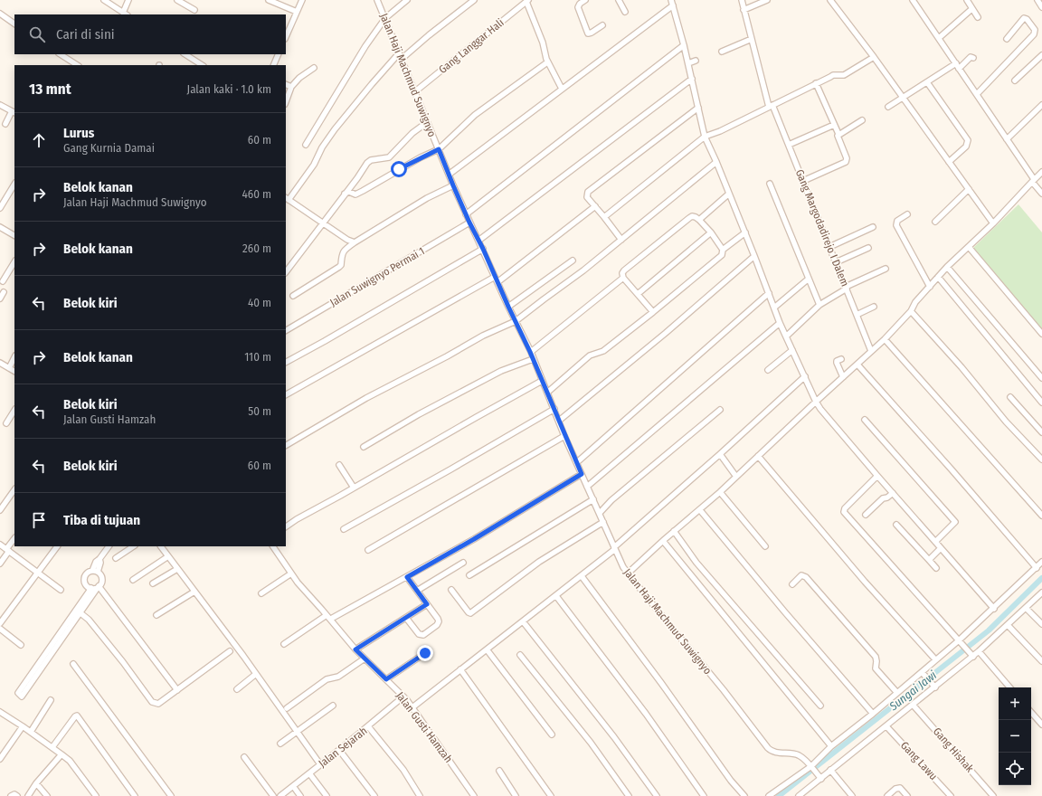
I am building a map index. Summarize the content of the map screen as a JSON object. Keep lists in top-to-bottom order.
{
  "streets": {
    "street": [
      "Gang Langgar Hali",
      "Jalan Haji Machmud Suwignyo",
      "Gang Margodadirejo I Dalem",
      "Jalan Suwignyo Permai 1",
      "Jalan Gusti Hamzah",
      "Jalan Sejarah",
      "Gang Hishak",
      "Gang Lawu"
    ]
  },
  "crossings": [
    ["Gang Langgar Hali", "Jalan Haji Machmud Suwignyo"],
    ["Jalan Haji Machmud Suwignyo", "Jalan Suwignyo Permai 1"],
    ["Jalan Gusti Hamzah", "Jalan Sejarah"]
  ],
  "water": ["Sungai Jawi"],
  "page": {
    "search": "Cari di sini",
    "heading": ["13 mnt", "Jalan kaki · 1.0 km"],
    "list": [
      ["Lurus", "Gang Kurnia Damai", "60 m"],
      ["Belok kanan", "Jalan Haji Machmud Suwignyo", "460 m"],
      ["Belok kanan", "260 m"],
      ["Belok kiri", "40 m"],
      ["Belok kanan", "110 m"],
      ["Belok kiri", "Jalan Gusti Hamzah", "50 m"],
      ["Belok kiri", "60 m"],
      "Tiba di tujuan"
    ],
    "map_buttons": ["+", "−"]
  }
}
